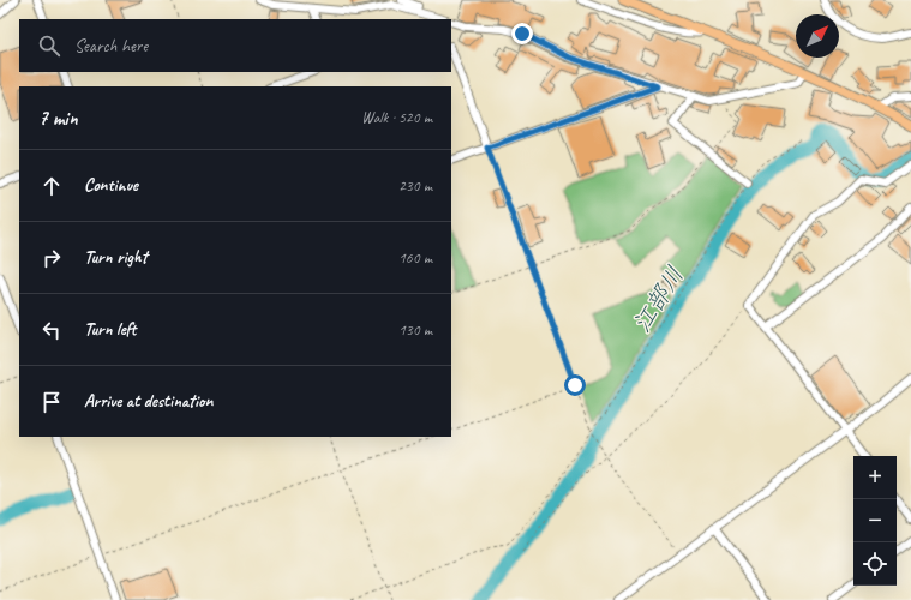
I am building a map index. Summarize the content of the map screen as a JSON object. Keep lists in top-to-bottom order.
{
  "water": ["江部川"],
  "north": "top right",
  "page": {
    "search": "Search here",
    "heading": ["7 min", "Walk · 520 m"],
    "list": [
      ["Continue", "230 m"],
      ["Turn right", "160 m"],
      ["Turn left", "130 m"],
      "Arrive at destination"
    ],
    "map_buttons": ["+", "−"]
  }
}
